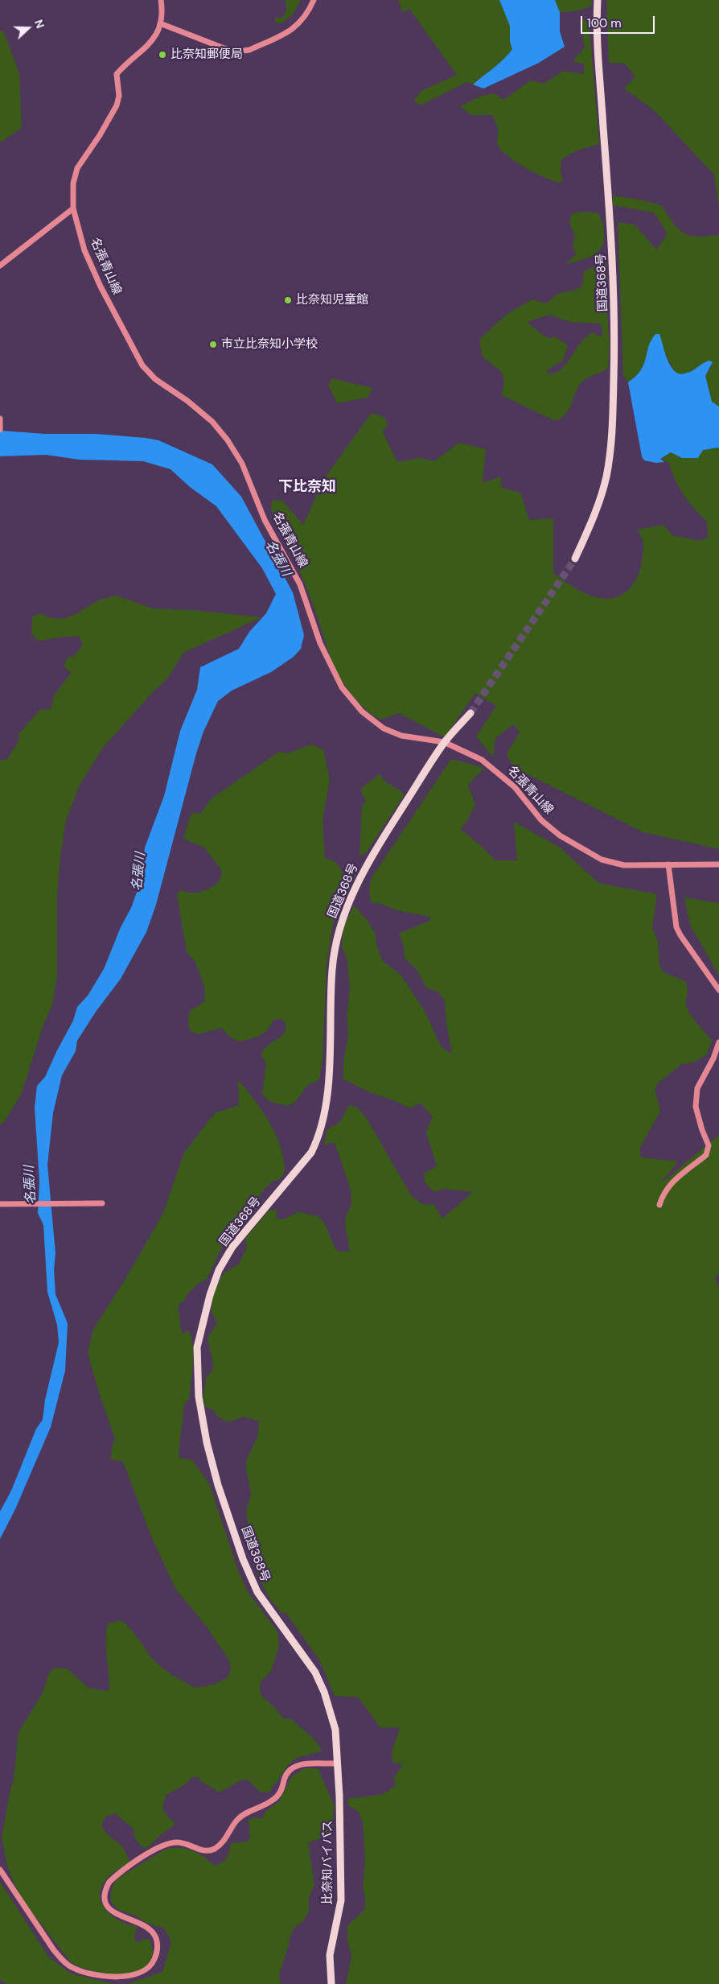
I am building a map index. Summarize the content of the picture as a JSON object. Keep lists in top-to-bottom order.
{
  "streets": {
    "highway": ["国道368号", "比奈知バイパス"],
    "main road": ["名張青山線"]
  },
  "crossings": [
    ["名張青山線", "国道368号"],
    ["国道368号", "比奈知バイパス"]
  ],
  "districts": ["下比奈知"],
  "water": ["名張川"],
  "places": ["比奈知郵便局", "比奈知児童館", "市立比奈知小学校"],
  "scale_bar": "100 m",
  "north": "right"
}
